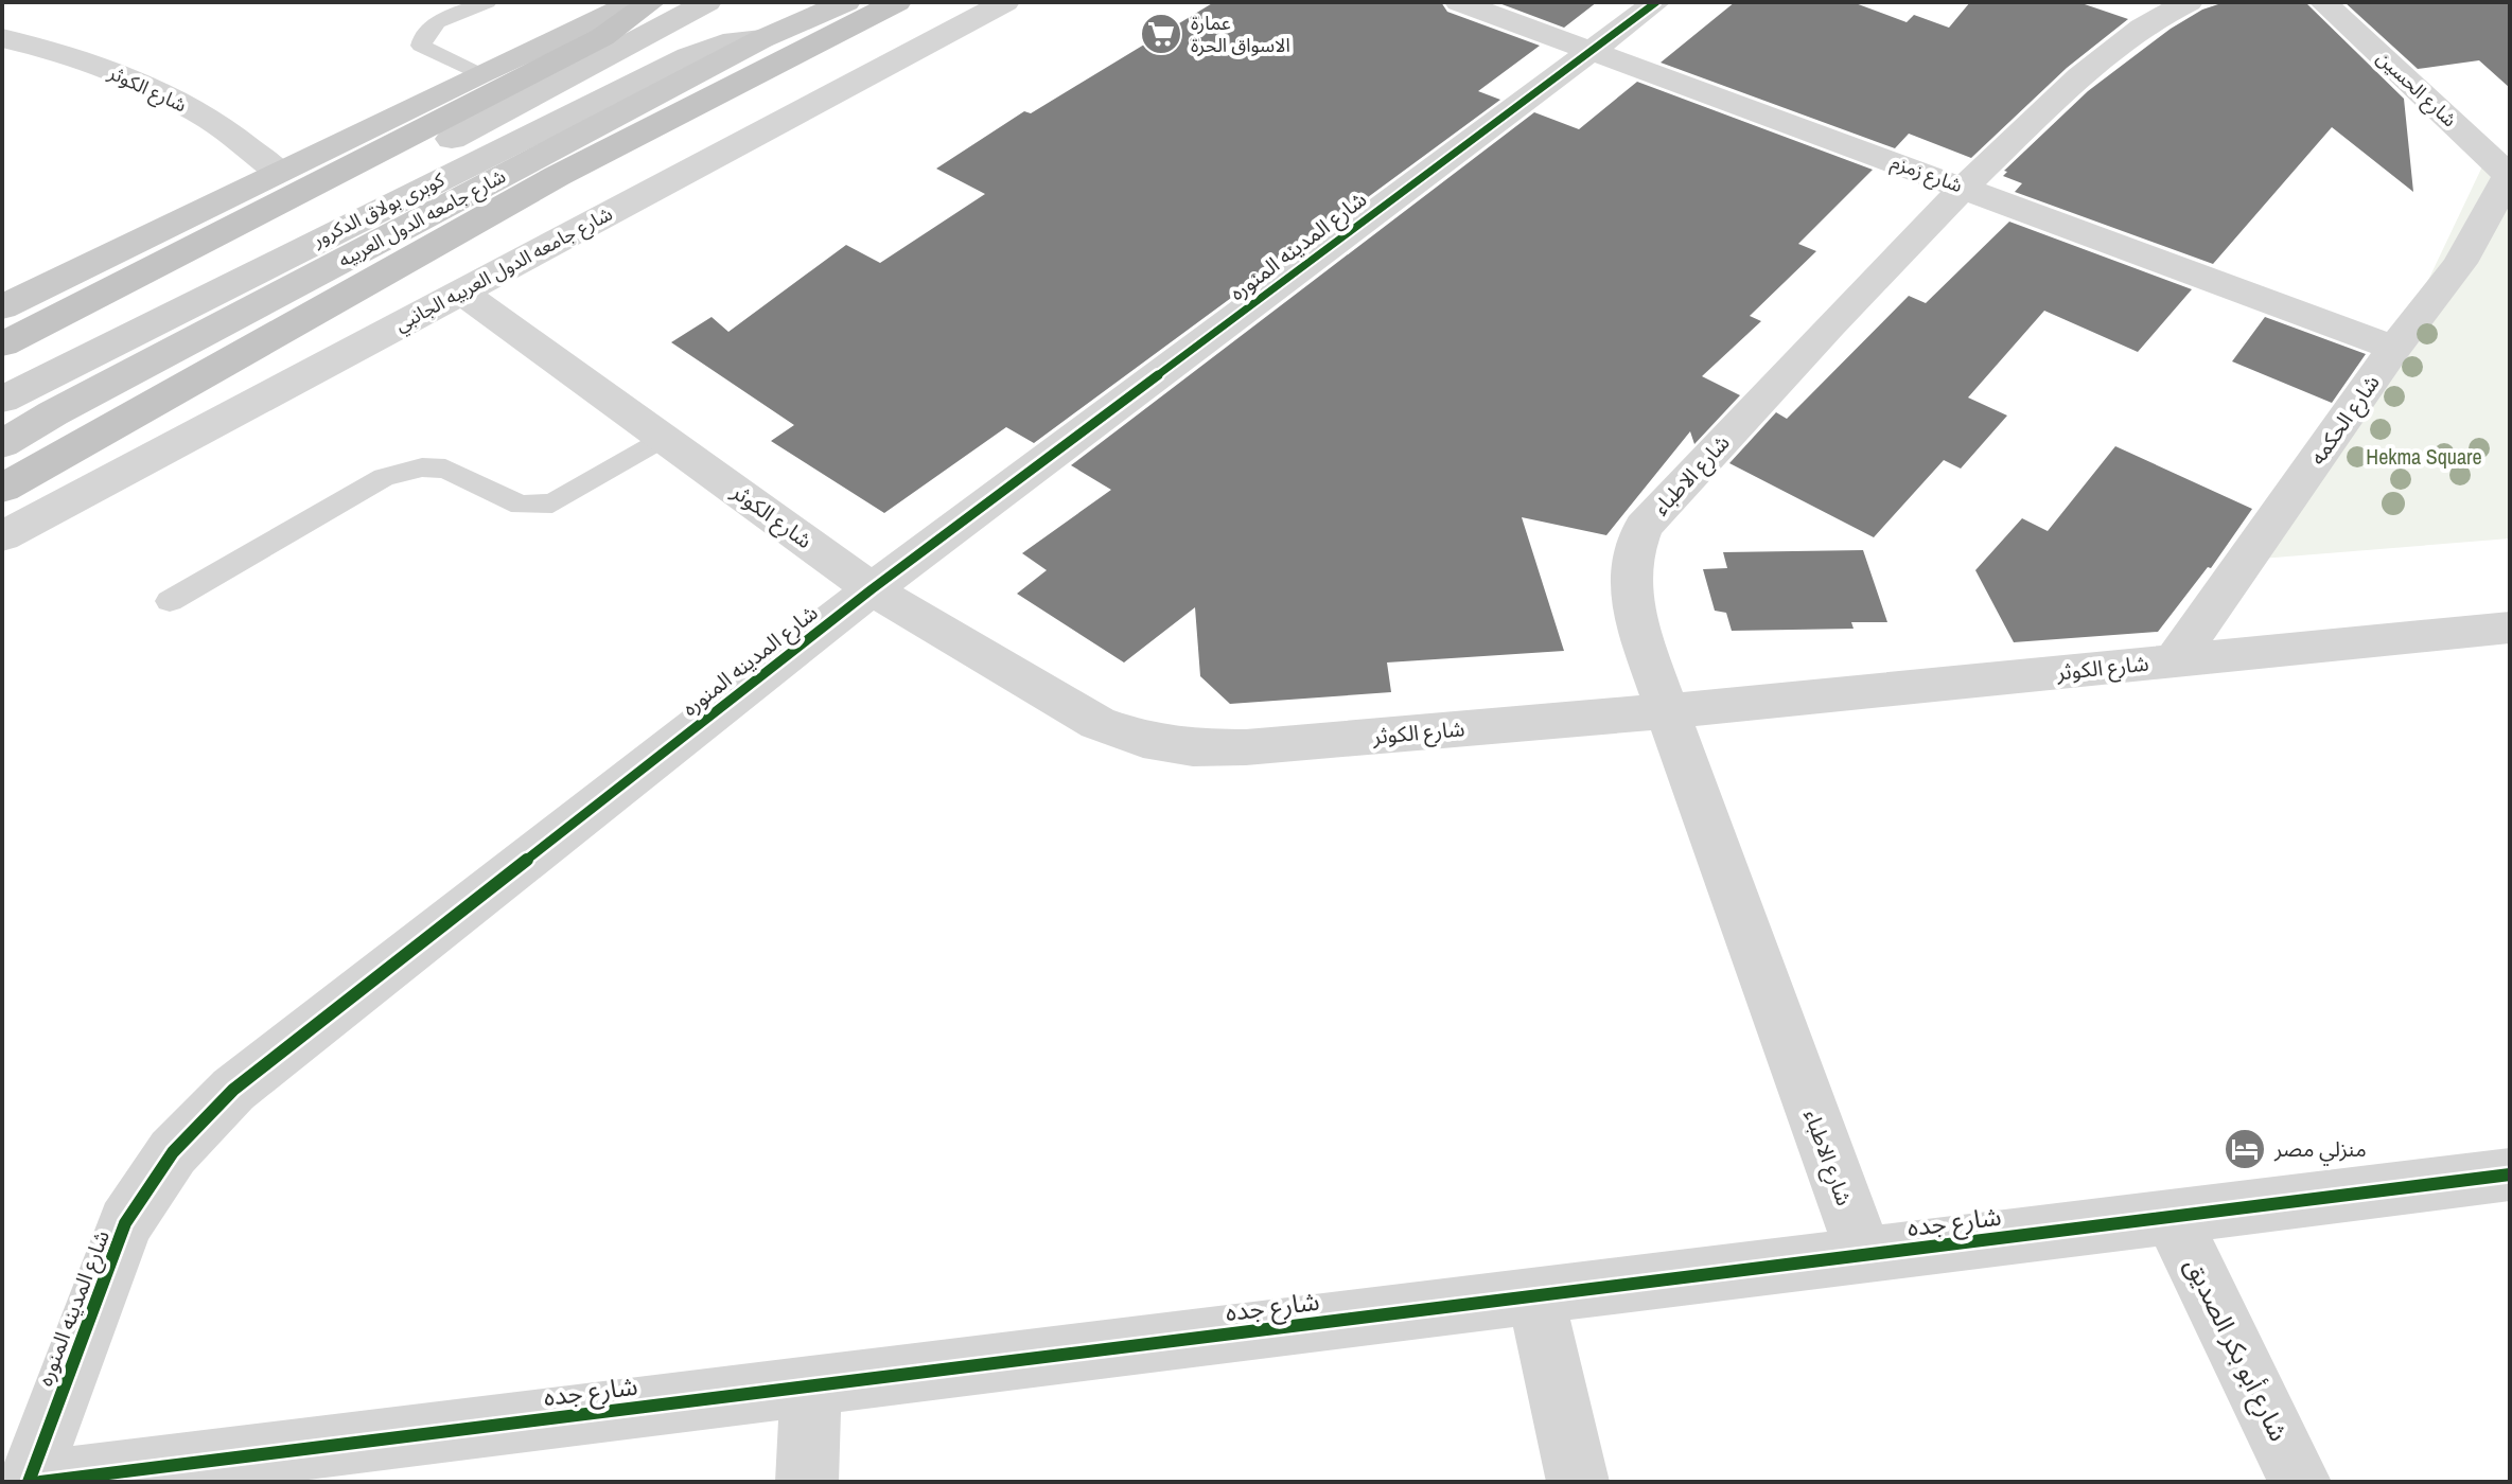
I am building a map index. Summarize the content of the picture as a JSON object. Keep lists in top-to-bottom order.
{
  "streets": {
    "main road": ["كوبرى بولاق الدكرور", "شارع جامعه الدول العربيه"],
    "street": [
      "شارع الكوثر",
      "شارع الحسين",
      "شارع زمزم",
      "شارع المدينه المنوره",
      "شارع جامعه الدول العربيه الجانبي",
      "شارع الحكمه",
      "شارع الاطباء",
      "شارع جده",
      "شارع أبو بكر الصديق"
    ]
  },
  "crossings": [
    ["شارع الكوثر", "شارع المدينه المنوره"],
    ["شارع الكوثر", "شارع جامعه الدول العربيه الجانبي"],
    ["شارع الكوثر", "شارع الحكمه"],
    ["شارع الكوثر", "شارع الاطباء"],
    ["شارع الحسين", "شارع الحكمه"],
    ["شارع زمزم", "شارع المدينه المنوره"],
    ["شارع زمزم", "شارع الحكمه"],
    ["شارع زمزم", "شارع الاطباء"],
    ["كوبرى بولاق الدكرور", "شارع جامعه الدول العربيه"],
    ["شارع الاطباء", "شارع جده"],
    ["شارع جده", "شارع أبو بكر الصديق"]
  ],
  "parks": ["Hekma Square"],
  "places": {
    "supermarket": ["عمارة الاسواق الحرة"],
    "hotel": ["منزلي مصر"]
  }
}
